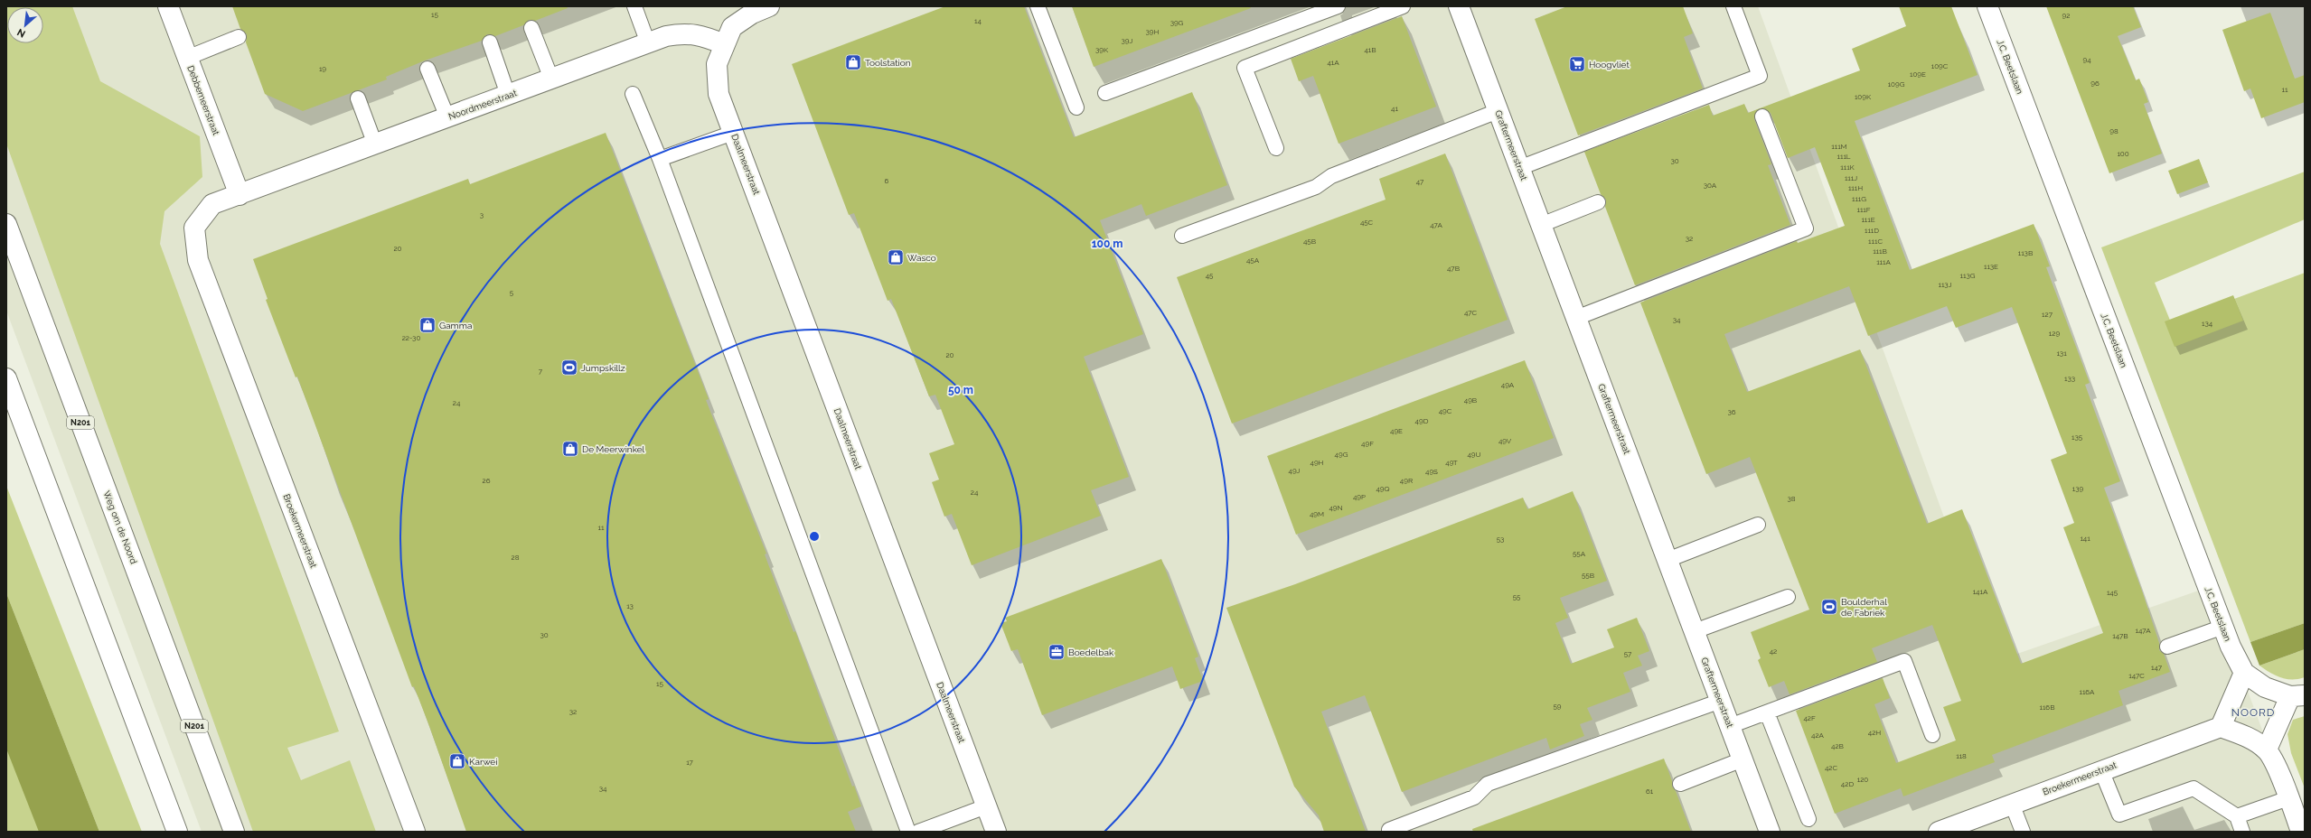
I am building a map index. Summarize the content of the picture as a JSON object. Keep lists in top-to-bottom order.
{
  "streets": {
    "main road": [
      "J.C. Beetslaan",
      "Debbemeerstraat",
      "Noordmeerstraat",
      "Graftermeerstraat",
      "Daalmeerstraat",
      "N201",
      "Weg om de Noord",
      "Broekermeerstraat"
    ]
  },
  "crossings": [
    ["Debbemeerstraat", "Noordmeerstraat"],
    ["Noordmeerstraat", "Daalmeerstraat"],
    ["Noordmeerstraat", "Broekermeerstraat"]
  ],
  "districts": ["NOORD"],
  "places": {
    "shop": [
      "Toolstation",
      "Wasco",
      "Gamma",
      "De Meerwinkel",
      "Karwei"
    ],
    "supermarket": ["Hoogvliet"],
    "sports": ["Jumpskillz", "Boulderhal de Fabriek"],
    "office": ["Boedelbak"]
  },
  "house_numbers": [
    "15",
    "92",
    "14",
    "39G",
    "39H",
    "39J",
    "39K",
    "41B",
    "94",
    "41A",
    "109C",
    "19",
    "109E",
    "96",
    "109G",
    "11",
    "109K",
    "41",
    "98",
    "111M",
    "100",
    "111L",
    "30",
    "111K",
    "111J",
    "6",
    "47",
    "30A",
    "111H",
    "111G",
    "111F",
    "3",
    "111E",
    "45C",
    "47A",
    "111D",
    "32",
    "45B",
    "111C",
    "20",
    "111B",
    "113B",
    "45A",
    "111A",
    "113E",
    "47B",
    "45",
    "113G",
    "113J",
    "5",
    "47C",
    "127",
    "34",
    "134",
    "129",
    "22-30",
    "131",
    "20",
    "7",
    "133",
    "49A",
    "49B",
    "24",
    "49C",
    "36",
    "49D",
    "49E",
    "135",
    "49V",
    "49F",
    "49G",
    "49U",
    "49H",
    "49T",
    "49J",
    "49S",
    "26",
    "49R",
    "49Q",
    "139",
    "24",
    "49P",
    "38",
    "49N",
    "49M",
    "11",
    "141",
    "53",
    "55A",
    "28",
    "55B",
    "141A",
    "145",
    "55",
    "13",
    "147A",
    "30",
    "147B",
    "42",
    "57",
    "147",
    "147C",
    "15",
    "116A",
    "59",
    "116B",
    "32",
    "42F",
    "42H",
    "42A",
    "42B",
    "118",
    "17",
    "42C",
    "120",
    "42D",
    "34",
    "61"
  ],
  "north": "bottom left",
  "rings": ["100 m", "50 m"]
}
